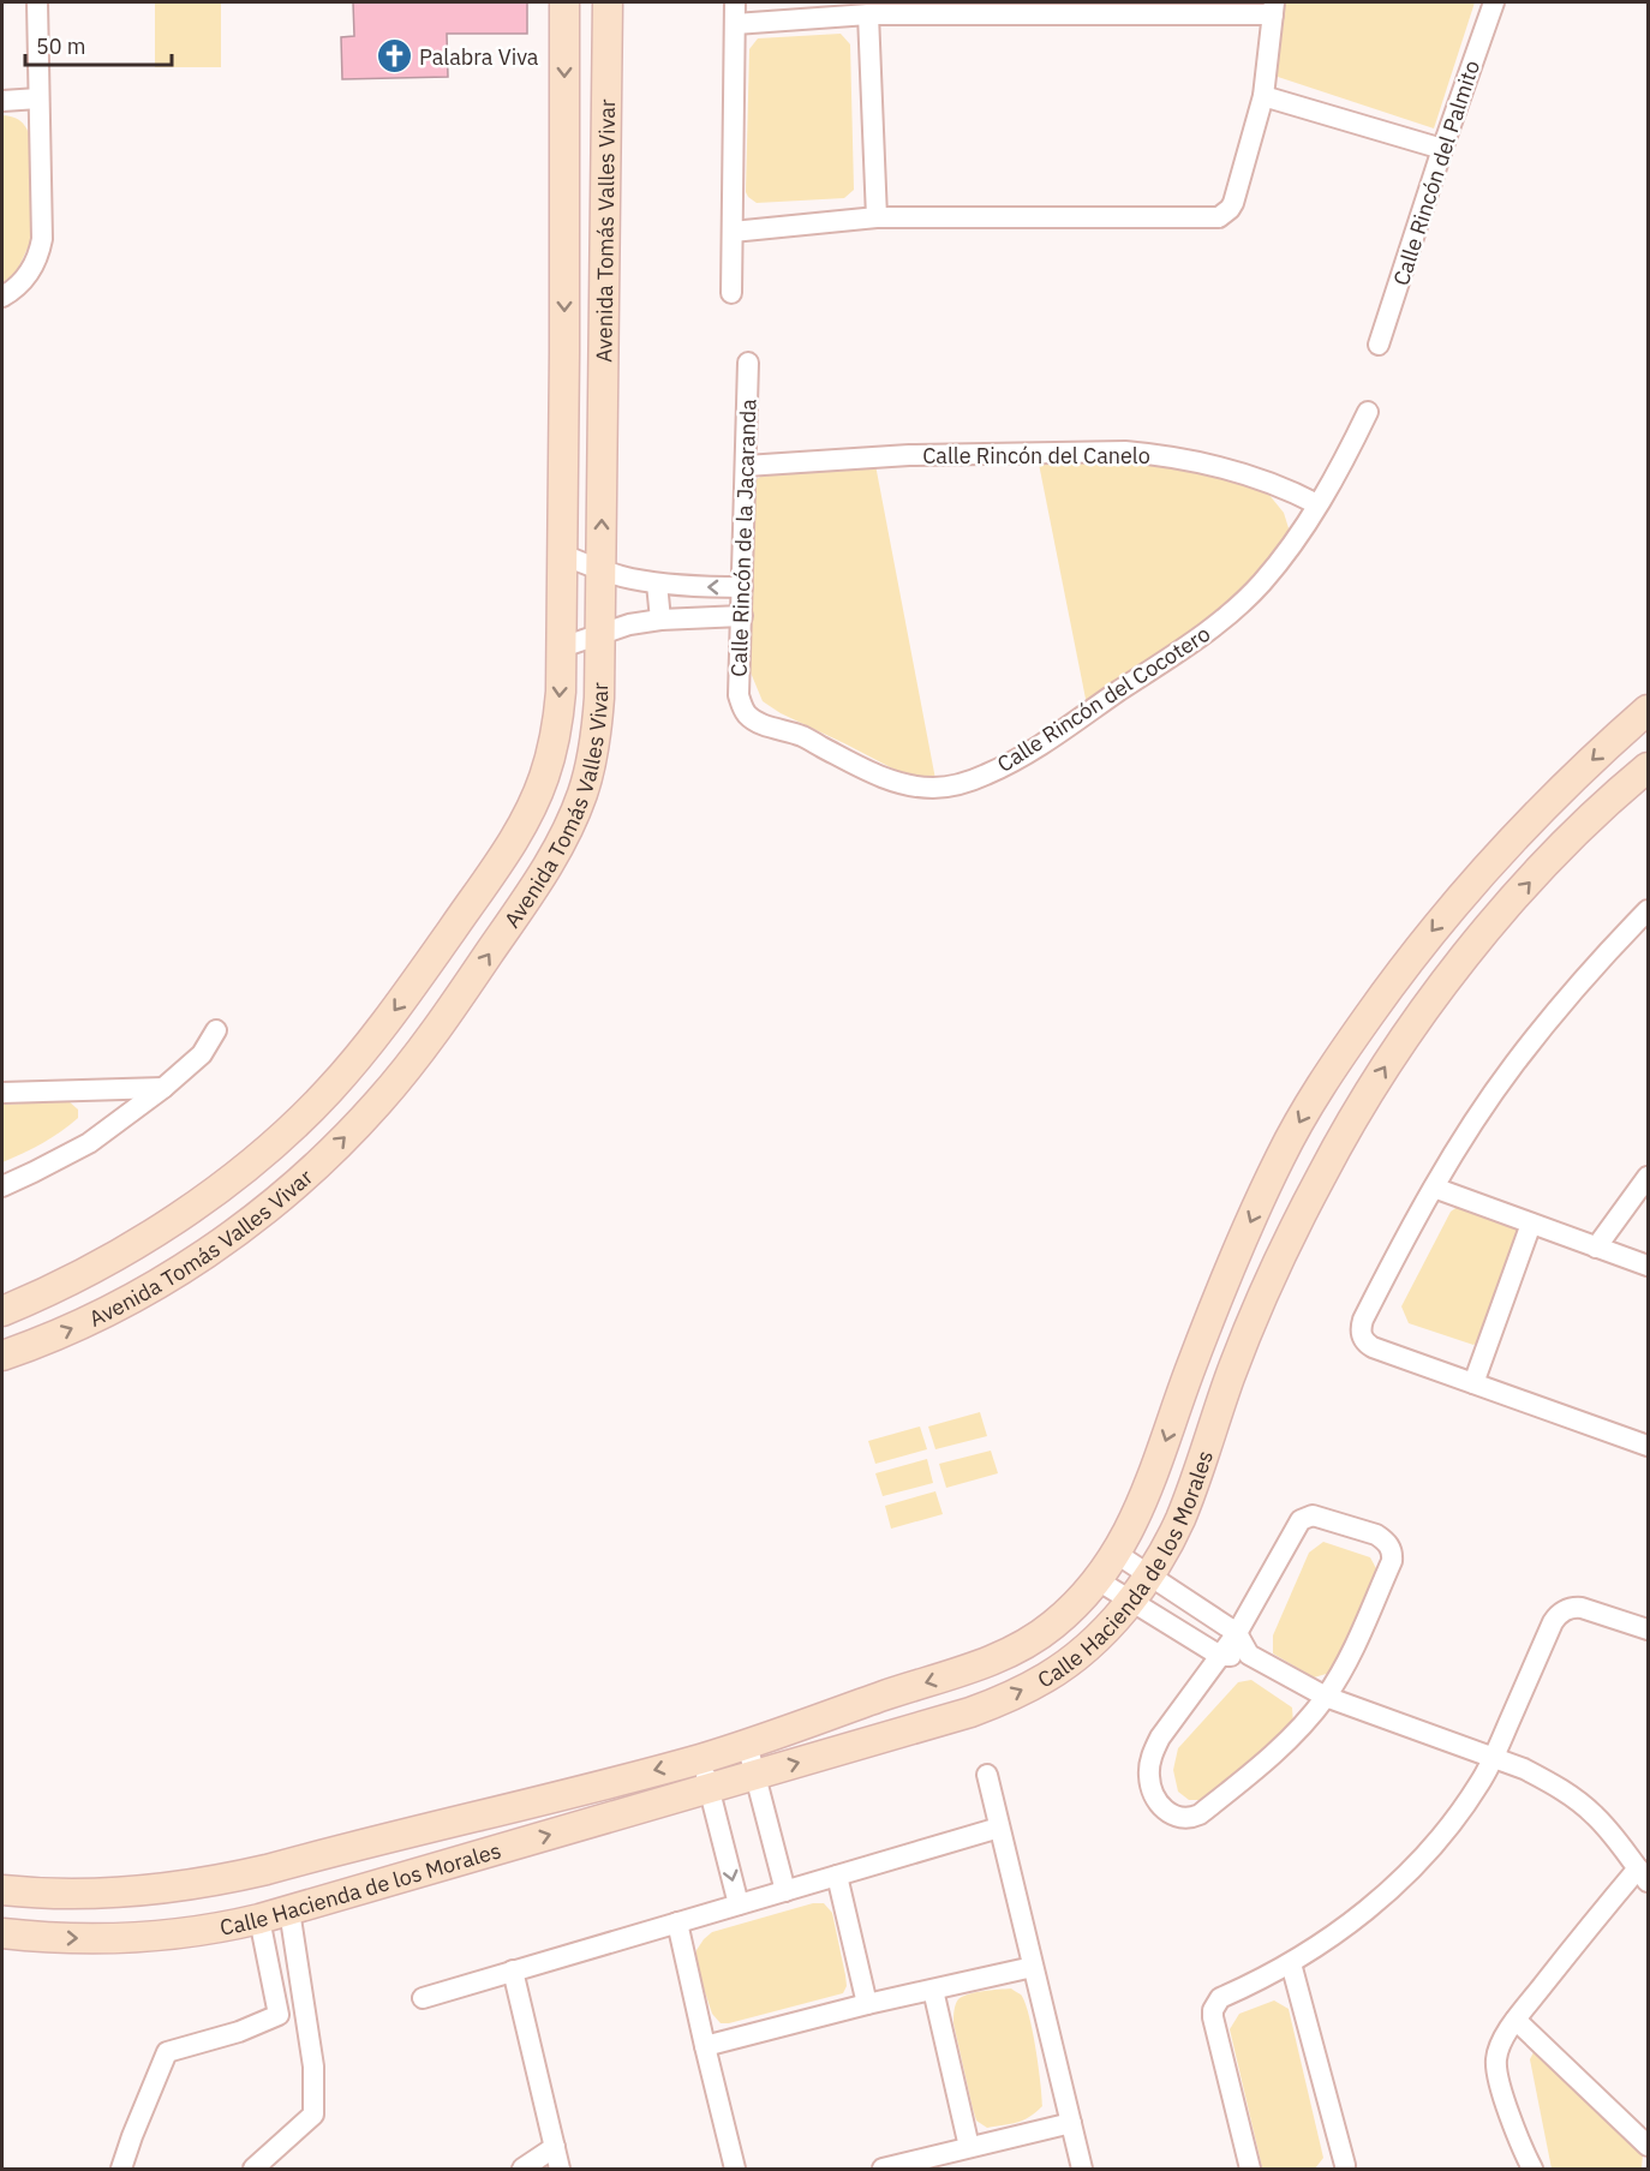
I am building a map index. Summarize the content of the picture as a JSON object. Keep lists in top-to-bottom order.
{
  "streets": {
    "street": [
      "Calle Rincón del Palmito",
      "Avenida Tomás Valles Vivar",
      "Calle Rincón del Canelo",
      "Calle Rincón de la Jacaranda",
      "Calle Rincón del Cocotero",
      "Calle Hacienda de los Morales"
    ]
  },
  "crossings": [
    ["Calle Rincón del Canelo", "Calle Rincón de la Jacaranda"],
    ["Calle Rincón del Canelo", "Calle Rincón del Cocotero"],
    ["Calle Rincón de la Jacaranda", "Calle Rincón del Cocotero"]
  ],
  "places": {
    "church": ["Palabra Viva"]
  },
  "scale_bar": "50 m"
}
